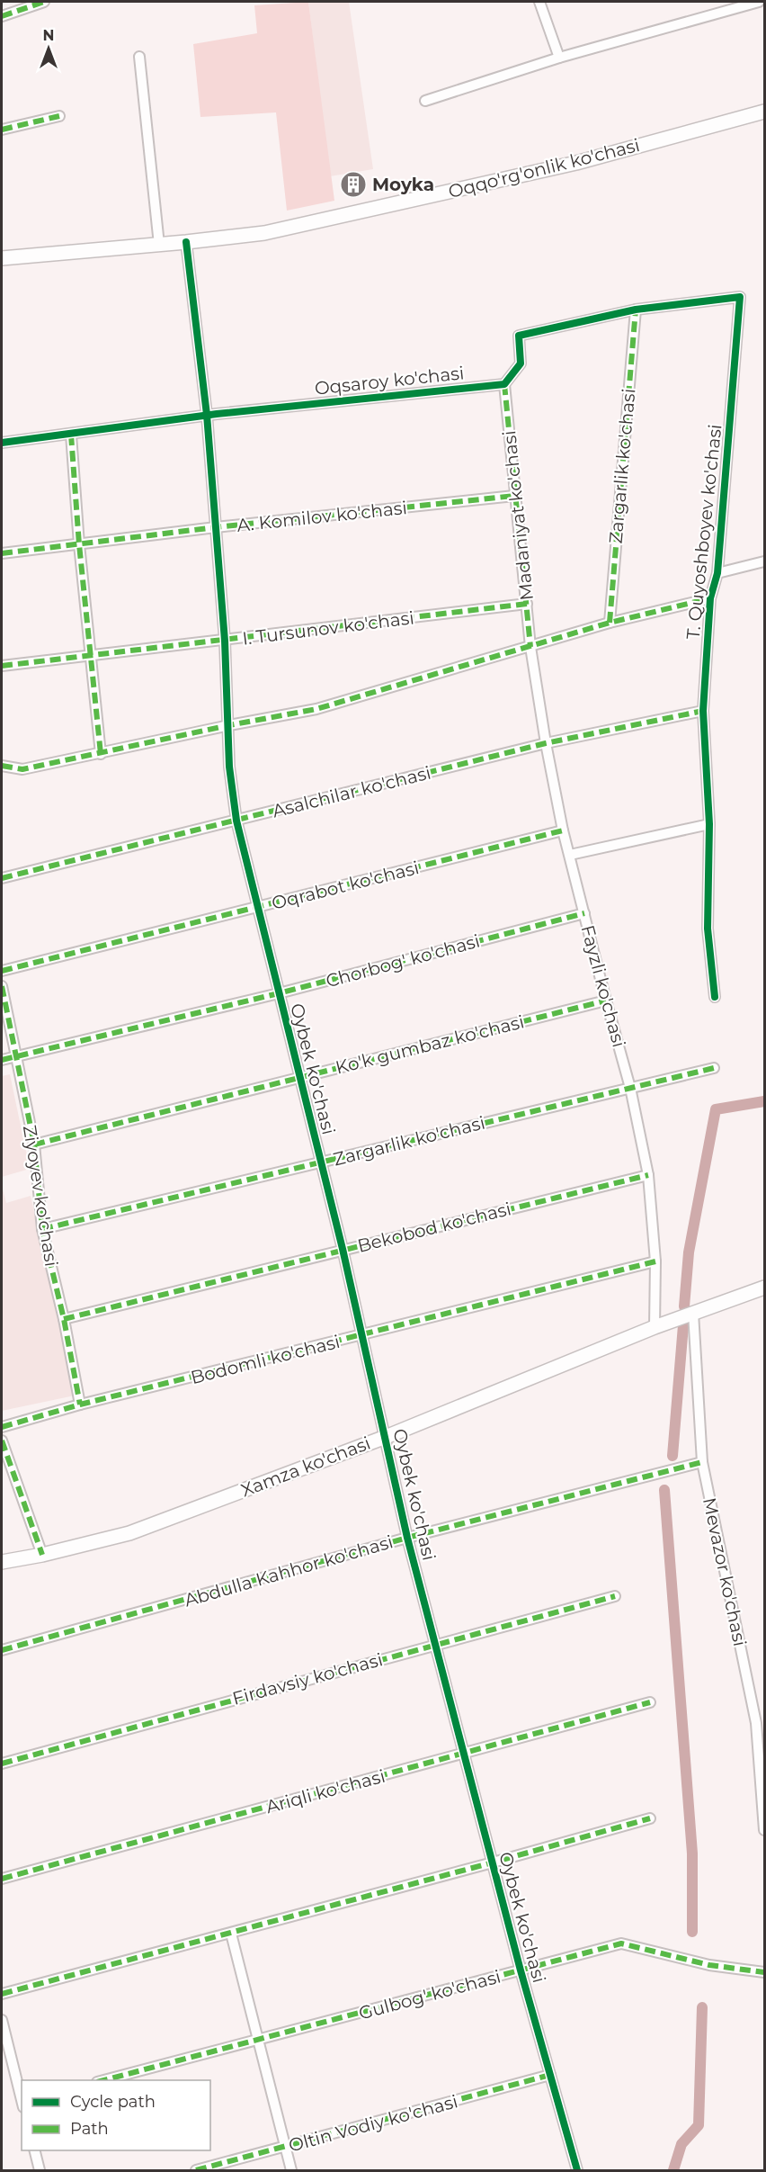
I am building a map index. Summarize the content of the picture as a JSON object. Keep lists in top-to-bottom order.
{
  "streets": {
    "main road": ["Oqqo'rg'onlik ko'chasi", "Xamza ko'chasi"],
    "street": [
      "Oqsaroy ko'chasi",
      "Zargarlik ko'chasi",
      "Madaniyat ko'chasi",
      "A. Komilov ko'chasi",
      "T. Quyoshboyev ko'chasi",
      "I. Tursunov ko'chasi",
      "Asalchilar ko'chasi",
      "Oqrabot ko'chasi",
      "Chorbog' ko'chasi",
      "Fayzli ko'chasi",
      "Ko'k gumbaz ko'chasi",
      "Oybek ko'chasi",
      "Ziyoyev ko'chasi",
      "Bekobod ko'chasi",
      "Bodomli ko'chasi",
      "Abdulla Kahhor ko'chasi",
      "Mevazor ko'chasi",
      "Firdavsiy ko'chasi",
      "Ariqli ko'chasi",
      "Gulbog' ko'chasi",
      "Oltin Vodiy ko'chasi"
    ]
  },
  "crossings": [
    ["Oqqo'rg'onlik ko'chasi", "Oybek ko'chasi"],
    ["Oqsaroy ko'chasi", "Madaniyat ko'chasi"],
    ["Oqsaroy ko'chasi", "Oybek ko'chasi"],
    ["Zargarlik ko'chasi", "T. Quyoshboyev ko'chasi"],
    ["Zargarlik ko'chasi", "Fayzli ko'chasi"],
    ["Zargarlik ko'chasi", "Oybek ko'chasi"],
    ["Zargarlik ko'chasi", "Ziyoyev ko'chasi"],
    ["Madaniyat ko'chasi", "A. Komilov ko'chasi"],
    ["Madaniyat ko'chasi", "I. Tursunov ko'chasi"],
    ["Madaniyat ko'chasi", "Fayzli ko'chasi"],
    ["A. Komilov ko'chasi", "Oybek ko'chasi"],
    ["T. Quyoshboyev ko'chasi", "Asalchilar ko'chasi"],
    ["I. Tursunov ko'chasi", "Oybek ko'chasi"],
    ["Asalchilar ko'chasi", "Fayzli ko'chasi"],
    ["Asalchilar ko'chasi", "Oybek ko'chasi"],
    ["Oqrabot ko'chasi", "Fayzli ko'chasi"],
    ["Oqrabot ko'chasi", "Oybek ko'chasi"],
    ["Chorbog' ko'chasi", "Fayzli ko'chasi"],
    ["Chorbog' ko'chasi", "Oybek ko'chasi"],
    ["Chorbog' ko'chasi", "Ziyoyev ko'chasi"],
    ["Fayzli ko'chasi", "Ko'k gumbaz ko'chasi"],
    ["Fayzli ko'chasi", "Bekobod ko'chasi"],
    ["Fayzli ko'chasi", "Bodomli ko'chasi"],
    ["Fayzli ko'chasi", "Xamza ko'chasi"],
    ["Ko'k gumbaz ko'chasi", "Oybek ko'chasi"],
    ["Ko'k gumbaz ko'chasi", "Ziyoyev ko'chasi"],
    ["Oybek ko'chasi", "Bekobod ko'chasi"],
    ["Oybek ko'chasi", "Bodomli ko'chasi"],
    ["Oybek ko'chasi", "Xamza ko'chasi"],
    ["Oybek ko'chasi", "Abdulla Kahhor ko'chasi"],
    ["Oybek ko'chasi", "Firdavsiy ko'chasi"],
    ["Oybek ko'chasi", "Ariqli ko'chasi"],
    ["Oybek ko'chasi", "Gulbog' ko'chasi"],
    ["Oybek ko'chasi", "Oltin Vodiy ko'chasi"],
    ["Ziyoyev ko'chasi", "Bekobod ko'chasi"],
    ["Ziyoyev ko'chasi", "Bodomli ko'chasi"],
    ["Xamza ko'chasi", "Mevazor ko'chasi"],
    ["Abdulla Kahhor ko'chasi", "Mevazor ko'chasi"]
  ],
  "places": {
    "building": ["Moyka"]
  },
  "legend": ["Cycle path", "Path"],
  "north": "top"
}
